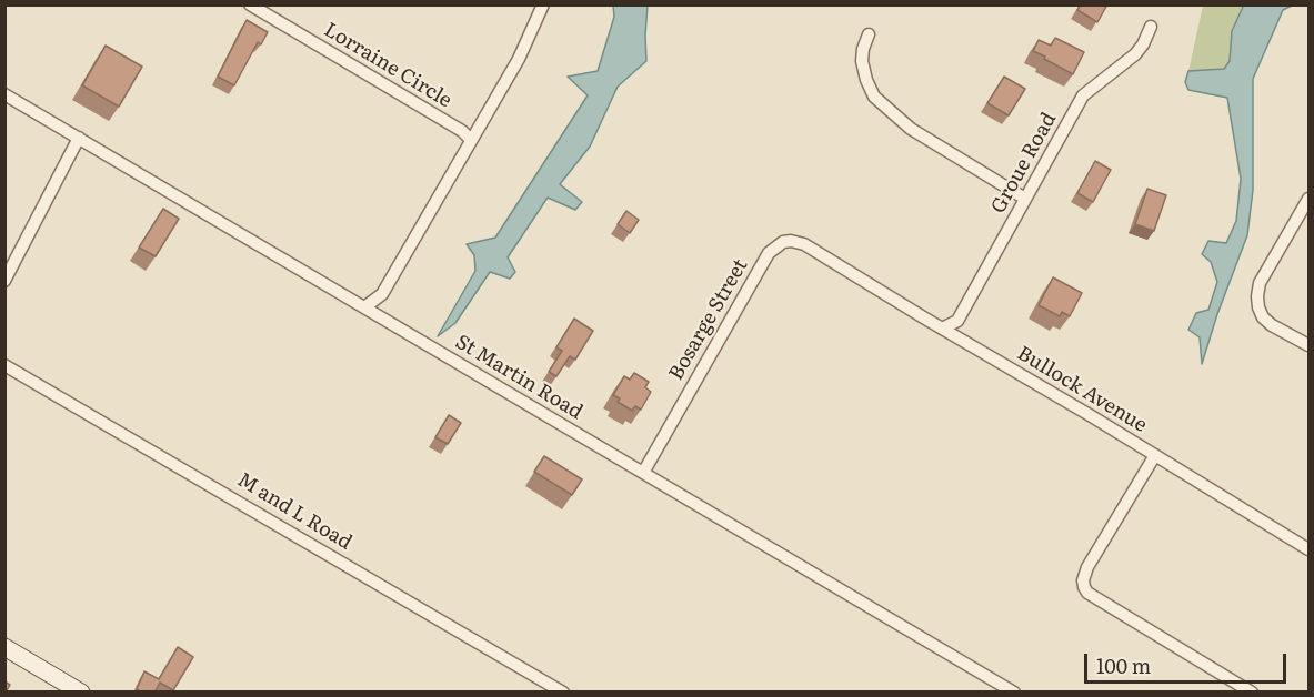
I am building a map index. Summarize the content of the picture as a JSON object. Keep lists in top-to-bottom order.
{
  "streets": {
    "street": [
      "Lorraine Circle",
      "Groue Road",
      "Bosarge Street",
      "St Martin Road",
      "Bullock Avenue",
      "M and L Road"
    ]
  },
  "crossings": [
    ["Groue Road", "Bullock Avenue"],
    ["Bosarge Street", "St Martin Road"],
    ["Bosarge Street", "Bullock Avenue"]
  ],
  "scale_bar": "100 m"
}
